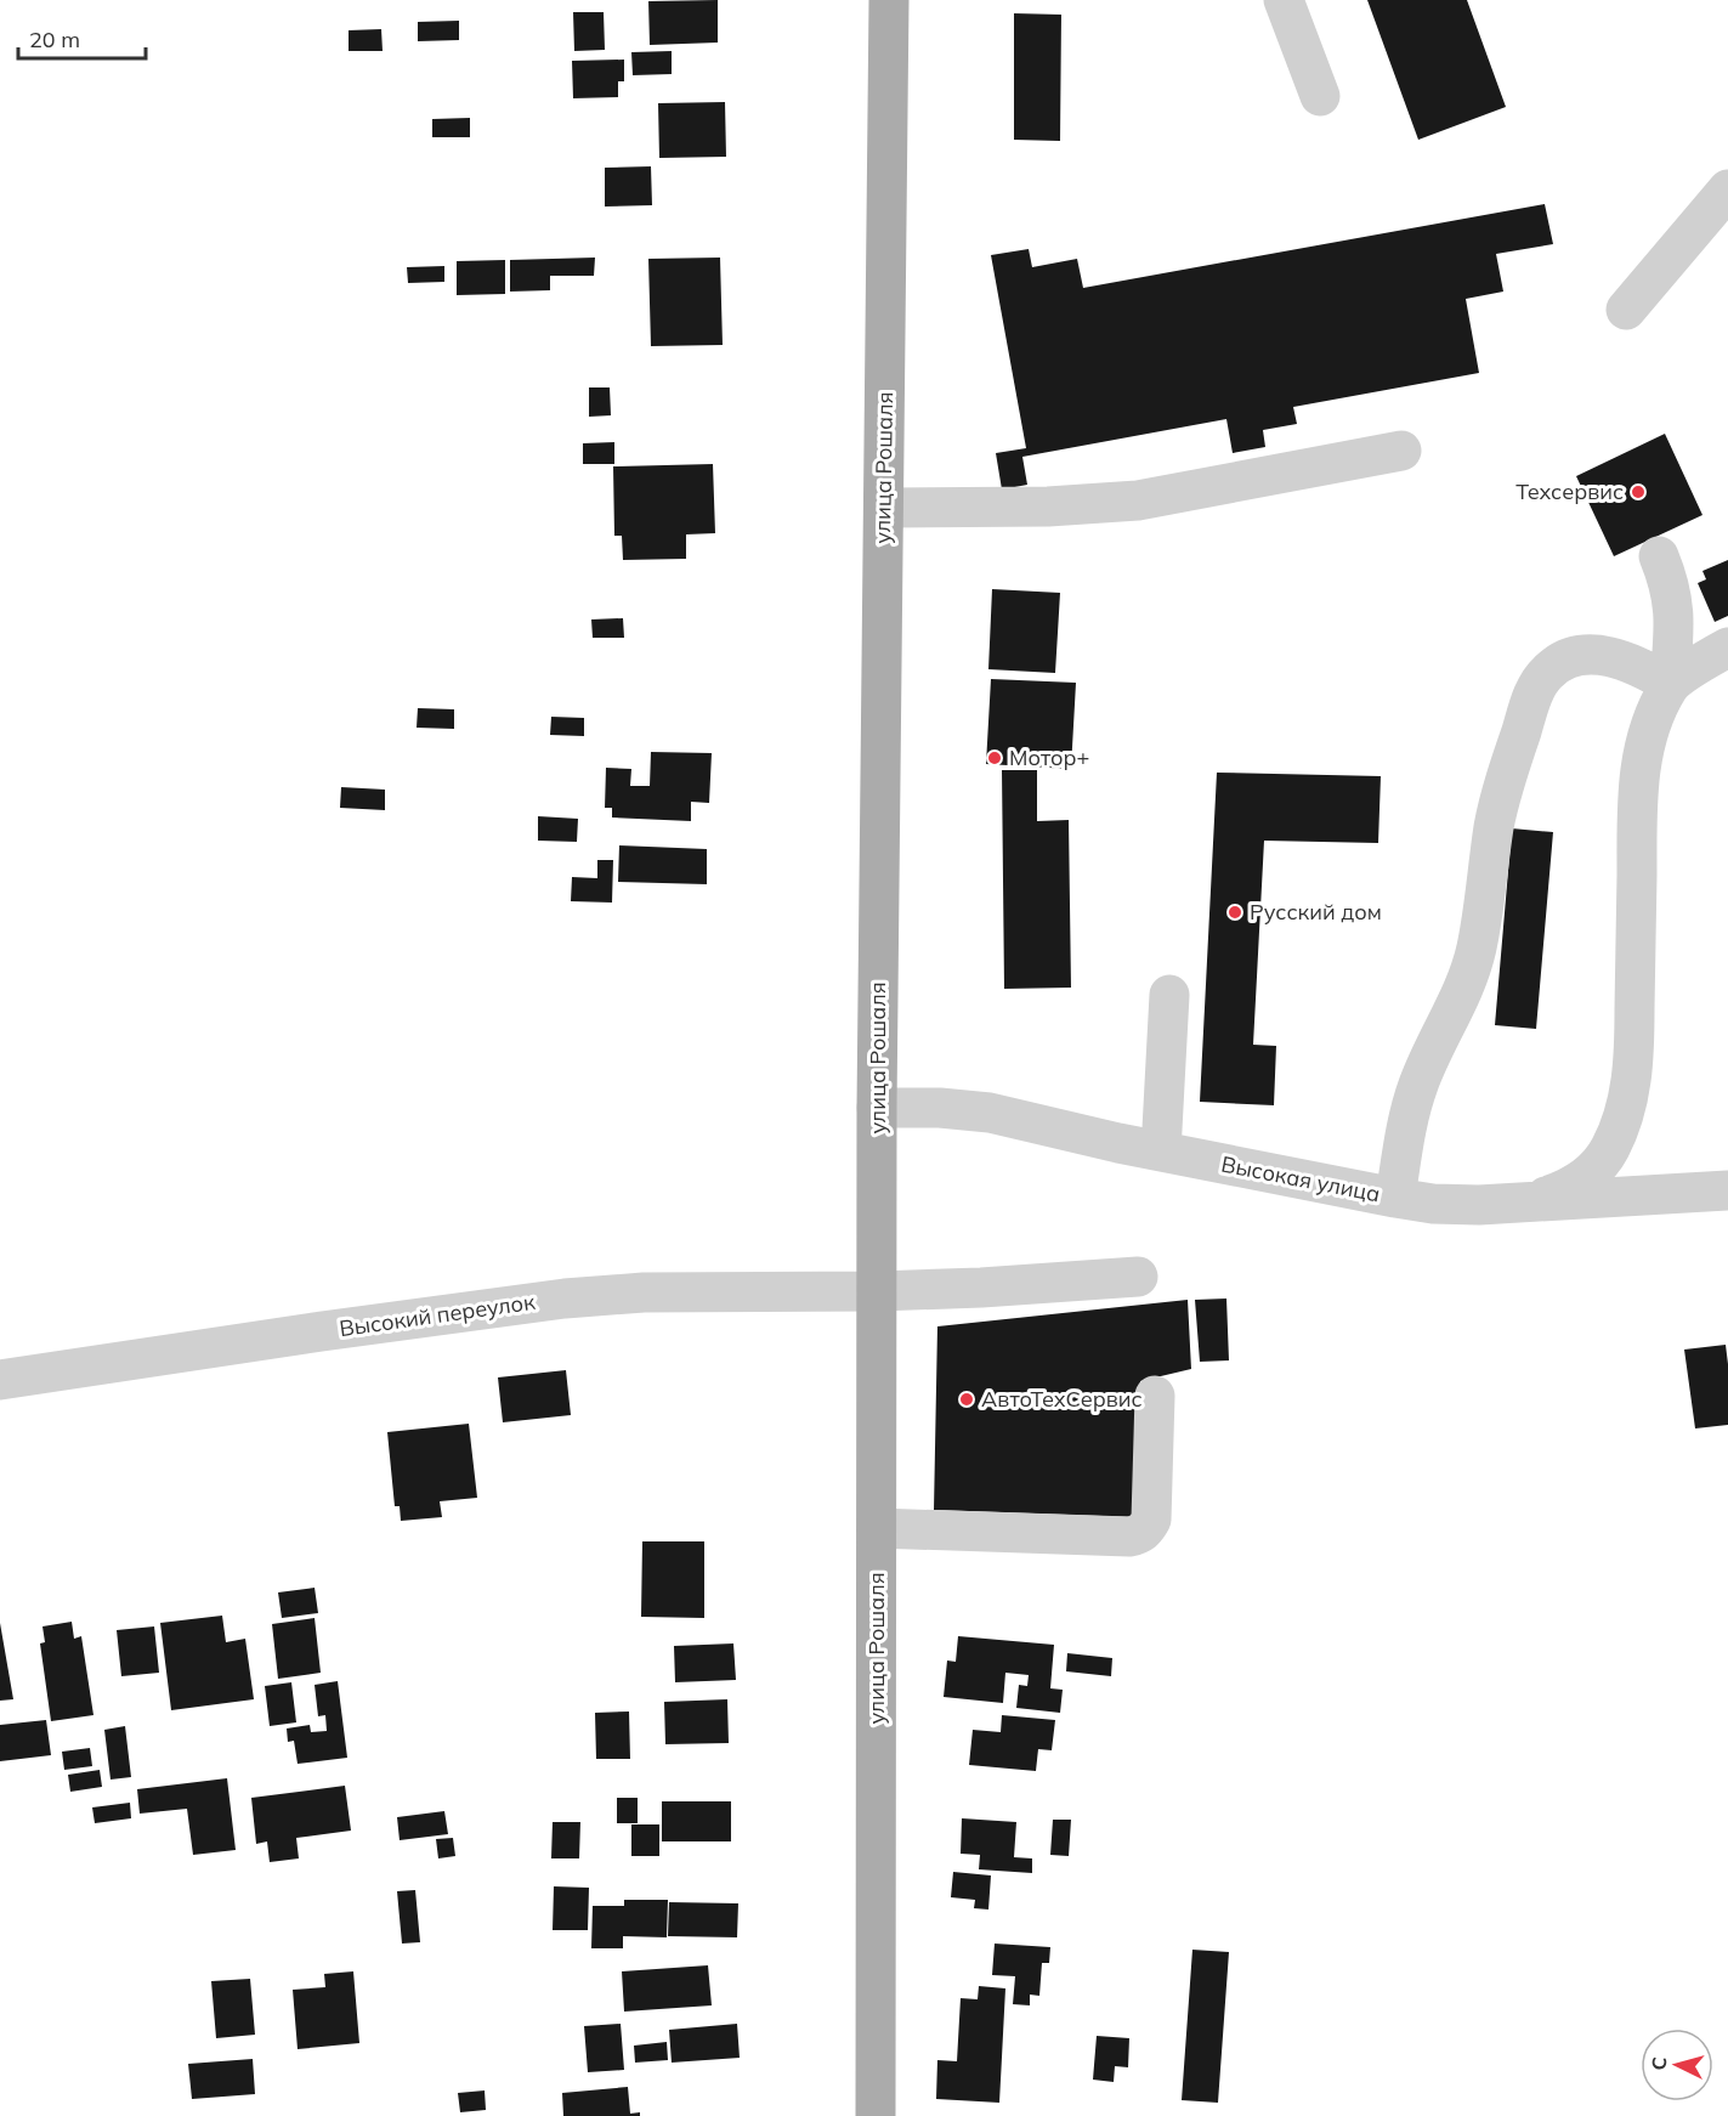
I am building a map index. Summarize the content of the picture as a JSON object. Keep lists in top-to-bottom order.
{
  "streets": {
    "main road": ["улица Рошаля"],
    "street": ["Высокая улица", "Высокий переулок"]
  },
  "crossings": [
    ["улица Рошаля", "Высокая улица"],
    ["улица Рошаля", "Высокий переулок"]
  ],
  "places": [
    "Техсервис",
    "Мотор+",
    "Русский дом",
    "АвтоТехСервис"
  ],
  "scale_bar": "20 m",
  "north": "left"
}
